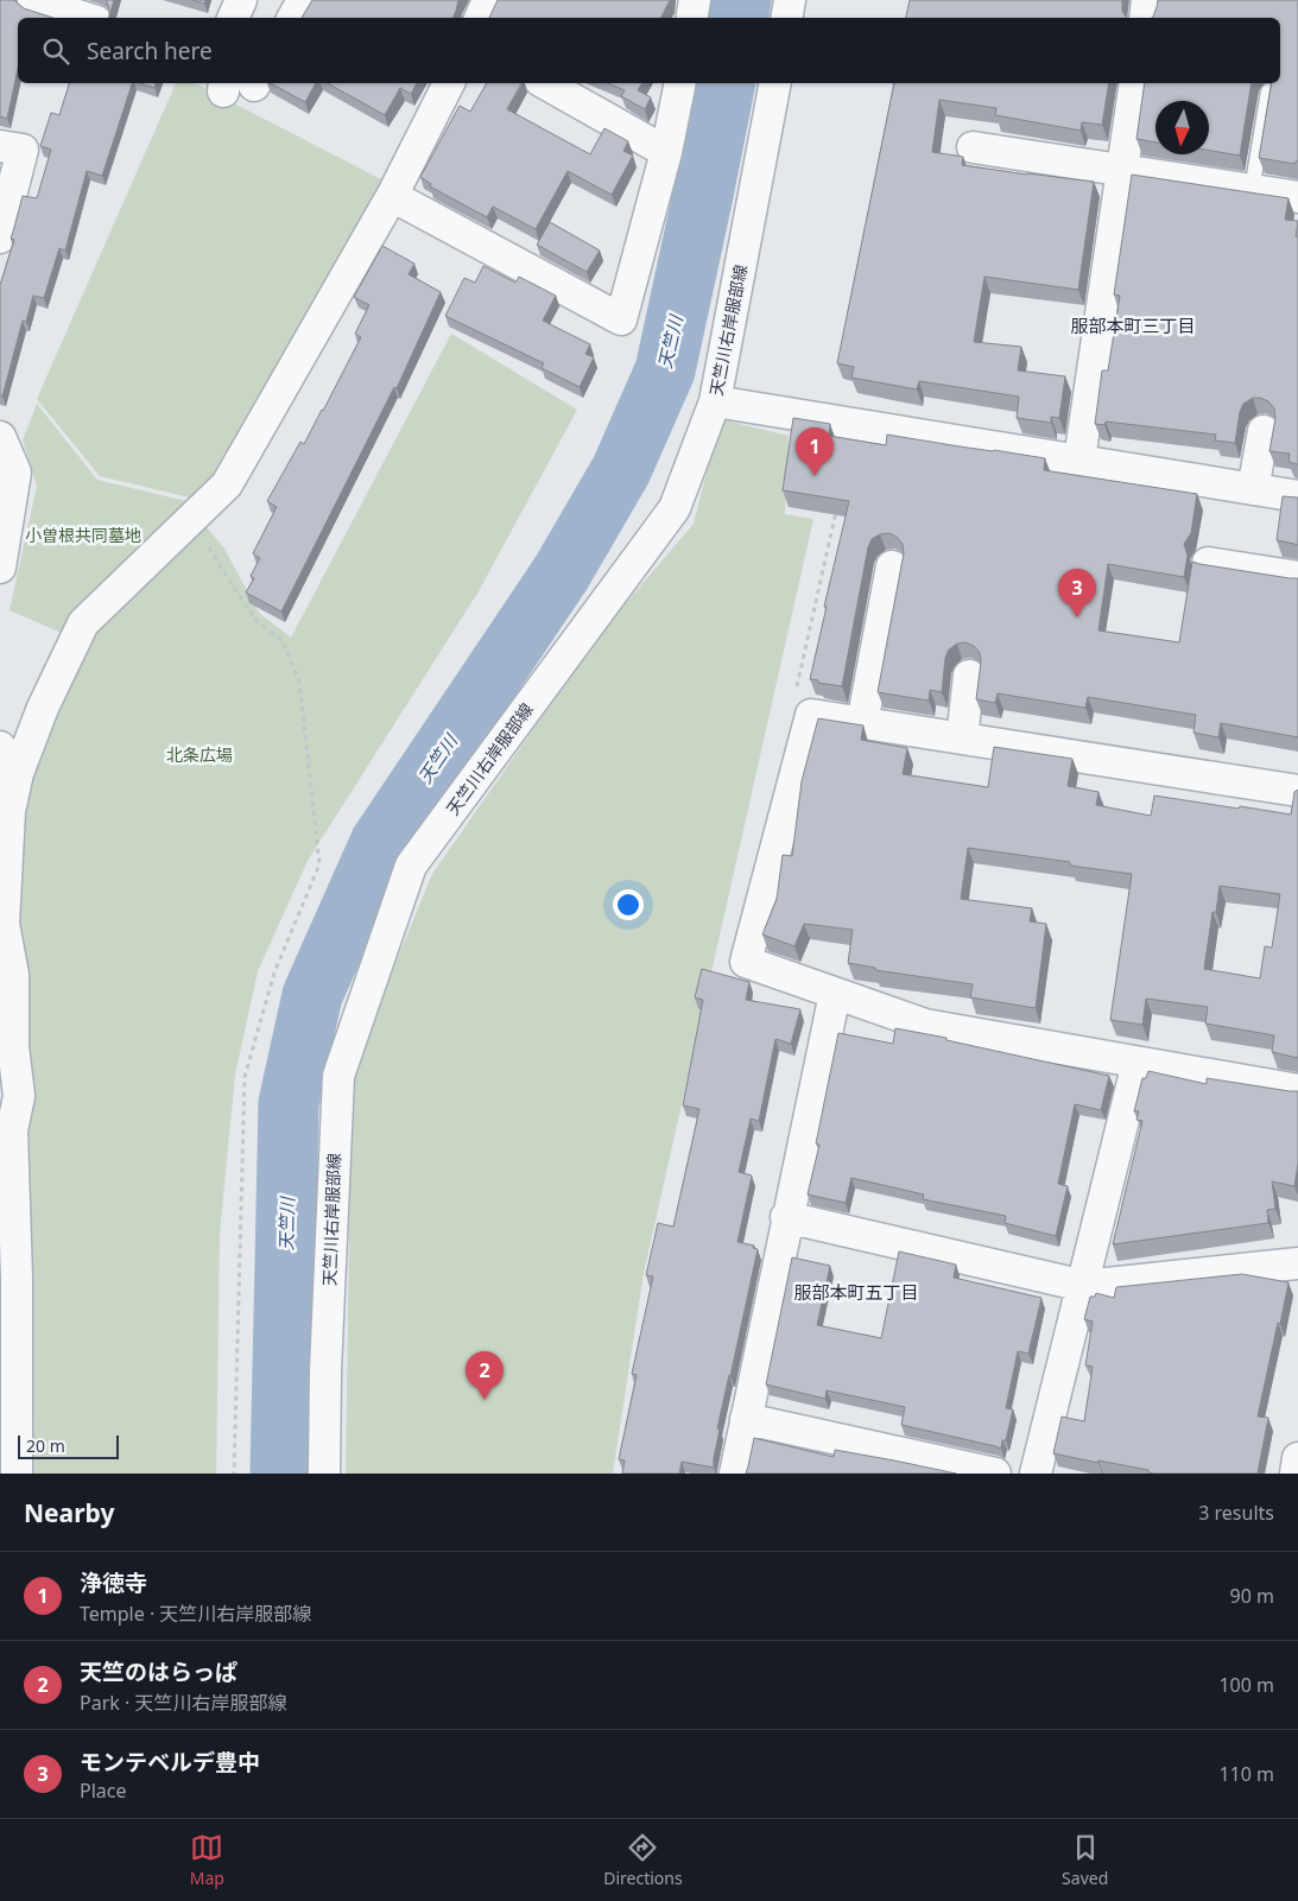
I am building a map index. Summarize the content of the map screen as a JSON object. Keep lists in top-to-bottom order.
{
  "streets": {
    "street": ["天竺川右岸服部線"]
  },
  "districts": ["服部本町三丁目", "服部本町五丁目"],
  "water": ["天竺川"],
  "parks": ["小曽根共同墓地", "北条広場"],
  "scale_bar": "20 m",
  "north": "bottom",
  "page": {
    "search": "Search here",
    "pins": ["1", "3", "2"],
    "scale": "20 m",
    "heading": ["Nearby", "3 results"],
    "list": [
      {
        "mark": "1",
        "name": "浄徳寺",
        "note": "Temple · 天竺川右岸服部線",
        "value": "90 m"
      },
      {
        "mark": "2",
        "name": "天竺のはらっぱ",
        "note": "Park · 天竺川右岸服部線",
        "value": "100 m"
      },
      {
        "mark": "3",
        "name": "モンテベルデ豊中",
        "note": "Place",
        "value": "110 m"
      }
    ],
    "nav": ["Map", "Directions", "Saved"]
  }
}
